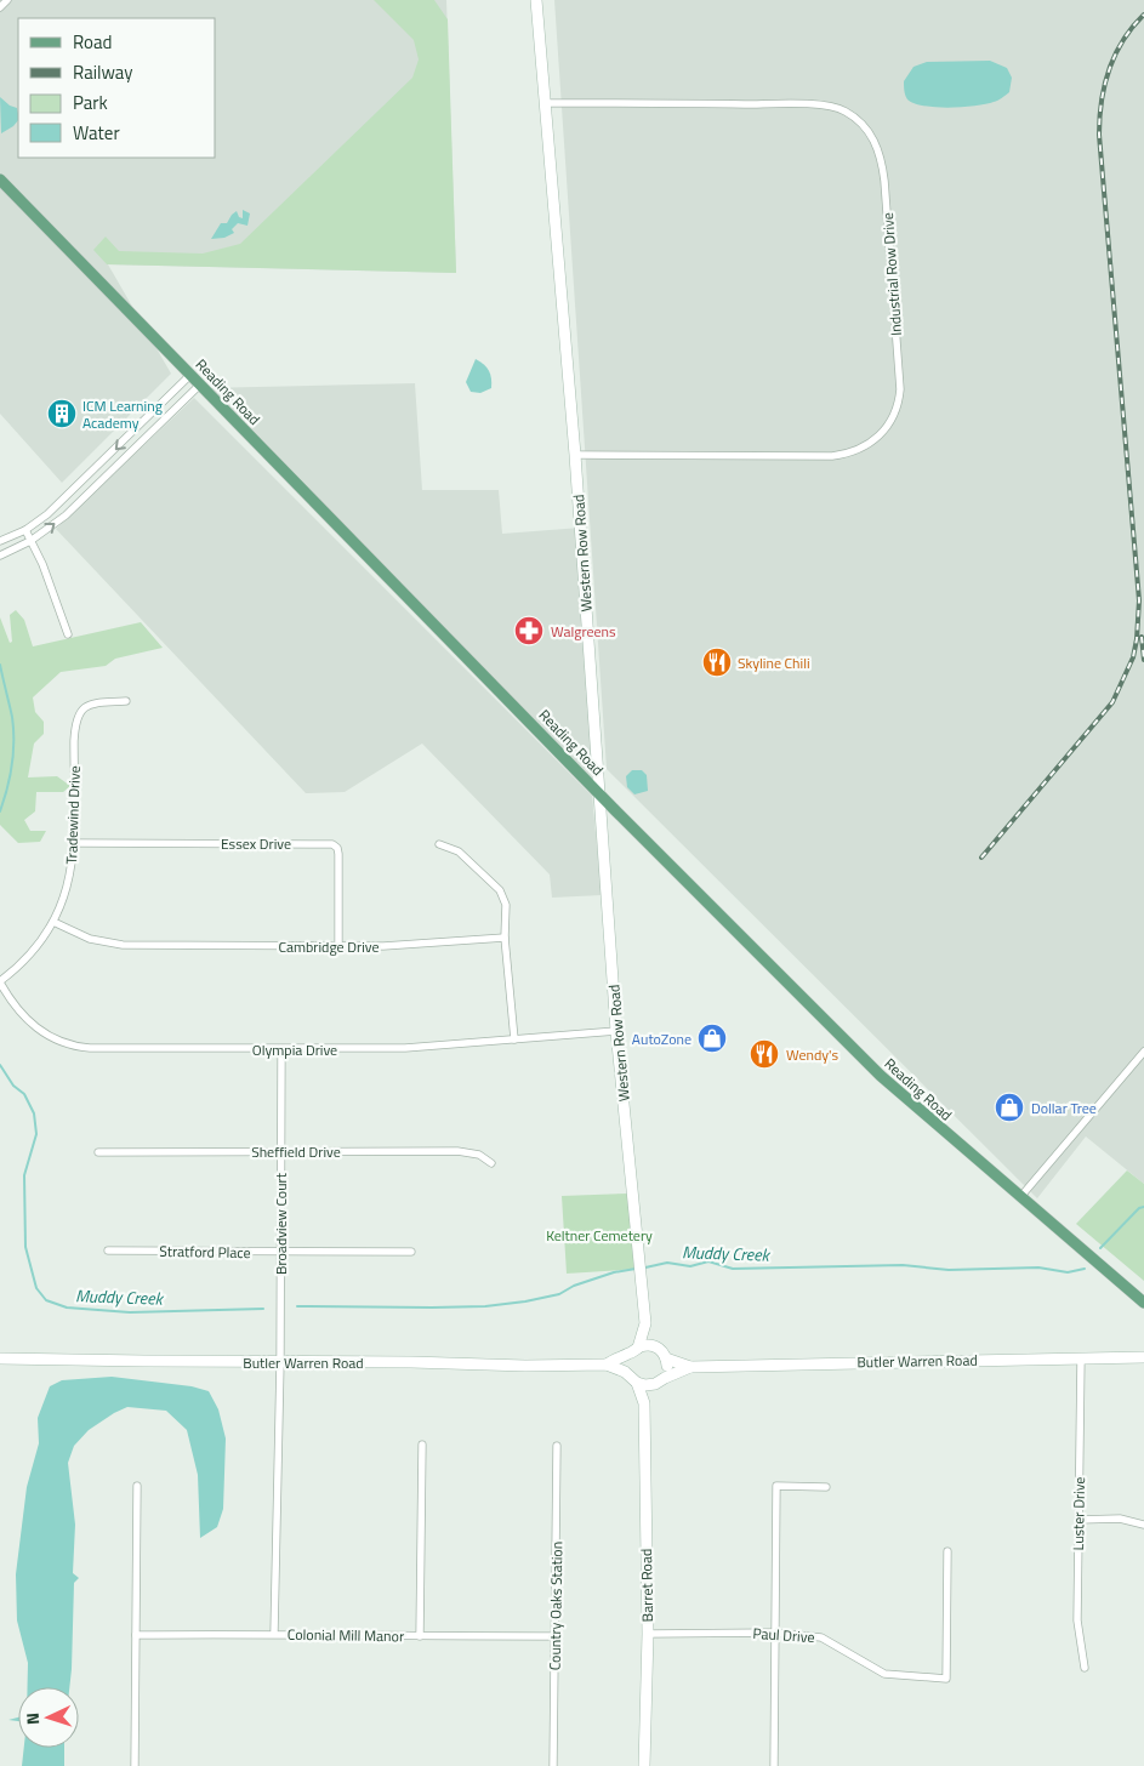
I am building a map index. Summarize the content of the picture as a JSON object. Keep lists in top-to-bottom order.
{
  "streets": {
    "main road": ["Reading Road"],
    "street": [
      "Industrial Row Drive",
      "Western Row Road",
      "Tradewind Drive",
      "Essex Drive",
      "Cambridge Drive",
      "Olympia Drive",
      "Sheffield Drive",
      "Broadview Court",
      "Stratford Place",
      "Butler Warren Road",
      "Luster Drive",
      "Barret Road",
      "Country Oaks Station",
      "Colonial Mill Manor",
      "Paul Drive"
    ]
  },
  "crossings": [
    ["Industrial Row Drive", "Western Row Road"],
    ["Reading Road", "Western Row Road"],
    ["Western Row Road", "Olympia Drive"],
    ["Western Row Road", "Butler Warren Road"],
    ["Western Row Road", "Barret Road"],
    ["Tradewind Drive", "Essex Drive"],
    ["Tradewind Drive", "Cambridge Drive"],
    ["Tradewind Drive", "Olympia Drive"],
    ["Essex Drive", "Cambridge Drive"],
    ["Olympia Drive", "Broadview Court"],
    ["Sheffield Drive", "Broadview Court"],
    ["Broadview Court", "Stratford Place"],
    ["Broadview Court", "Butler Warren Road"],
    ["Broadview Court", "Colonial Mill Manor"],
    ["Butler Warren Road", "Luster Drive"],
    ["Butler Warren Road", "Barret Road"],
    ["Barret Road", "Paul Drive"],
    ["Country Oaks Station", "Colonial Mill Manor"]
  ],
  "water": ["Muddy Creek"],
  "parks": ["Keltner Cemetery"],
  "places": {
    "building": ["ICM Learning Academy"],
    "pharmacy": ["Walgreens"],
    "restaurant": ["Skyline Chili", "Wendy's"],
    "shop": ["AutoZone", "Dollar Tree"]
  },
  "legend": [
    "Road",
    "Railway",
    "Park",
    "Water"
  ],
  "north": "left"
}
